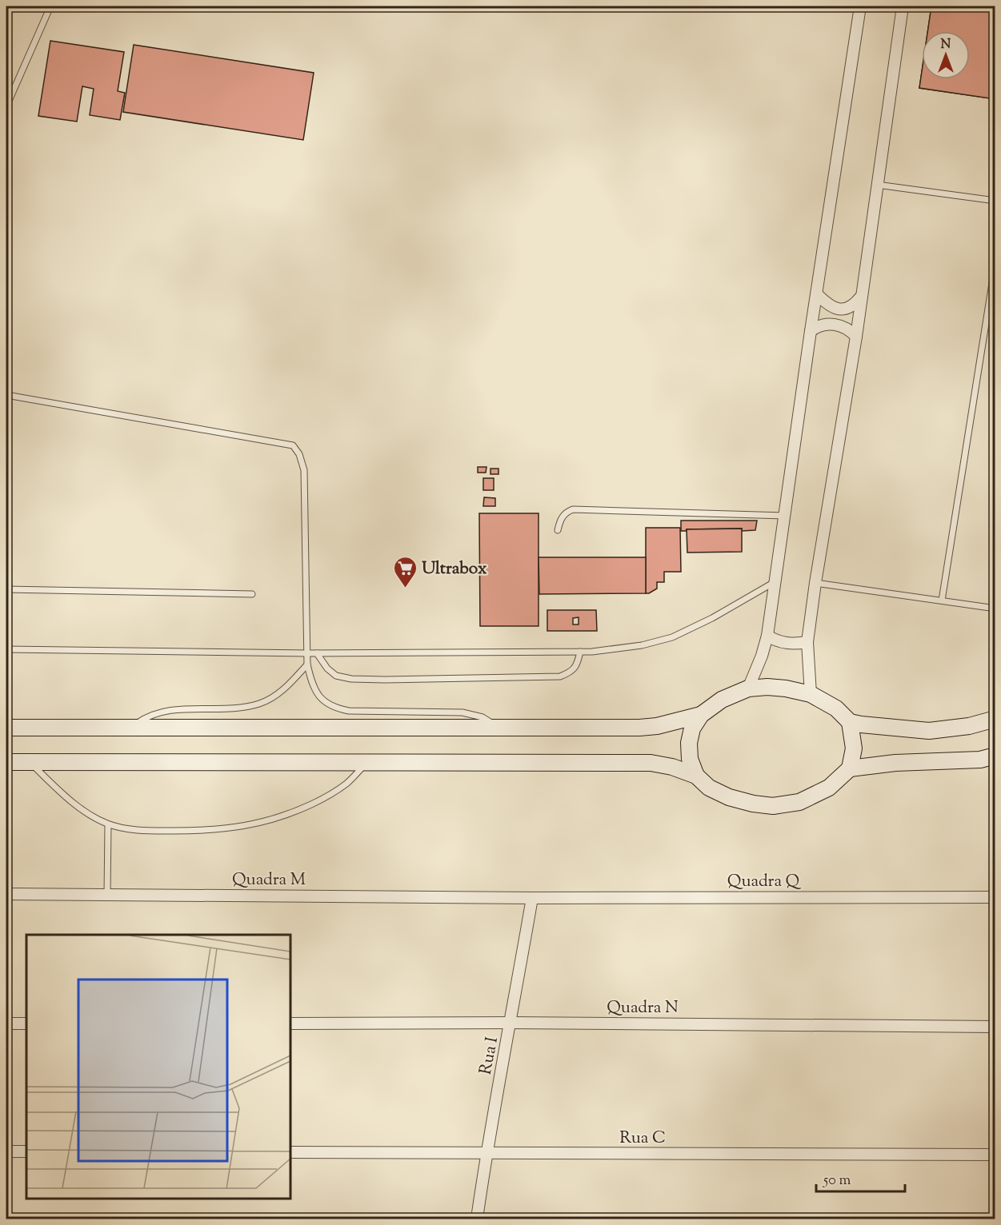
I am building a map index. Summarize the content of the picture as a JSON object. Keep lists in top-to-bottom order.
{
  "streets": {
    "street": [
      "Quadra M",
      "Quadra Q",
      "Quadra N",
      "Rua I",
      "Rua C"
    ]
  },
  "crossings": [
    ["Quadra M", "Quadra Q"],
    ["Quadra M", "Rua I"],
    ["Quadra Q", "Rua I"],
    ["Quadra N", "Rua I"],
    ["Rua I", "Rua C"]
  ],
  "places": {
    "supermarket": ["Ultrabox"]
  },
  "scale_bar": "50 m",
  "north": "top"
}
